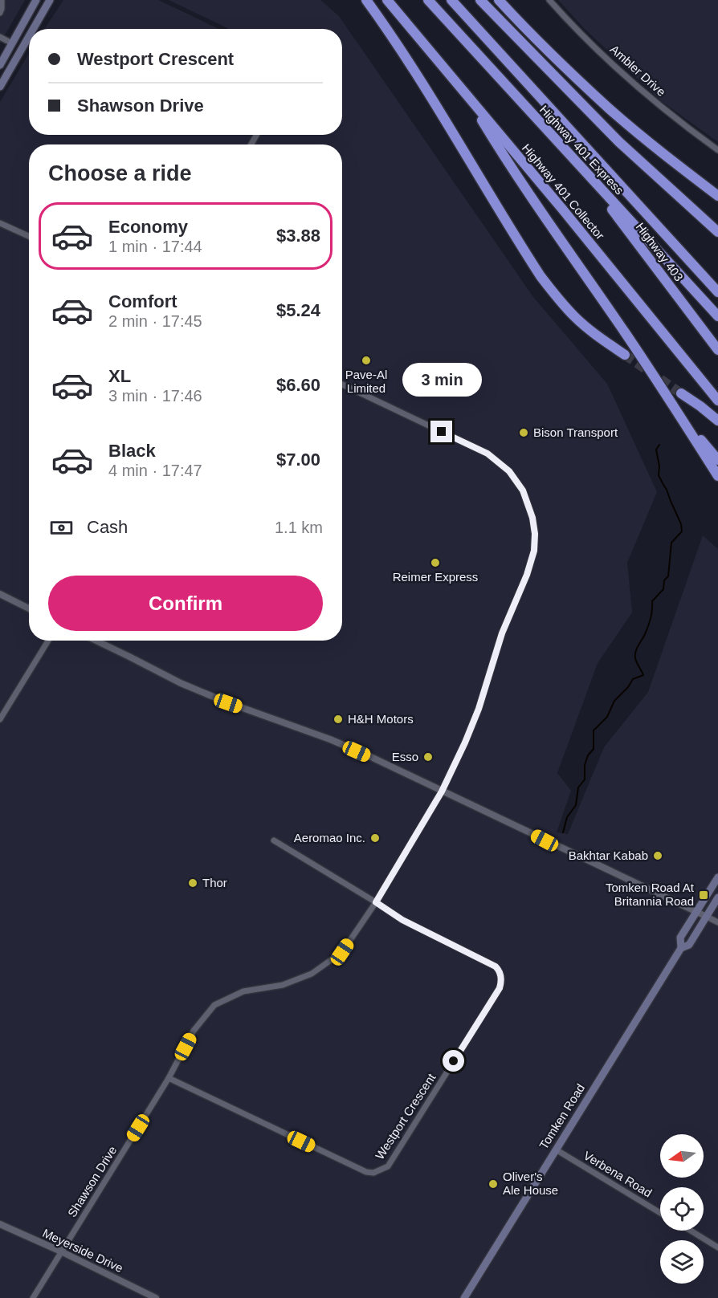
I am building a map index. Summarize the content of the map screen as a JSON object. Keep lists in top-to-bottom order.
{
  "streets": {
    "highway": ["Highway 401 Express", "Highway 401 Collector", "Highway 403"],
    "main road": ["Tomken Road"],
    "street": [
      "Ambler Drive",
      "Westport Crescent",
      "Verbena Road",
      "Shawson Drive",
      "Meyerside Drive"
    ]
  },
  "crossings": [
    ["Highway 401 Express", "Highway 403"],
    ["Westport Crescent", "Shawson Drive"],
    ["Tomken Road", "Verbena Road"],
    ["Shawson Drive", "Meyerside Drive"]
  ],
  "places": {
    "other": [
      "Pave-Al Limited",
      "Bison Transport",
      "Reimer Express",
      "H&H Motors",
      "Esso",
      "Aeromao Inc.",
      "Bakhtar Kabab",
      "Thor",
      "Oliver's Ale House"
    ],
    "transit": ["Tomken Road At Britannia Road"]
  },
  "north": "left",
  "page": {
    "banner": ["Westport Crescent", "Shawson Drive"],
    "heading": "Choose a ride",
    "list": [
      {
        "name": "Economy",
        "note": "1 min · 17:44",
        "value": "$3.88"
      },
      {
        "name": "Comfort",
        "note": "2 min · 17:45",
        "value": "$5.24"
      },
      {
        "name": "XL",
        "note": "3 min · 17:46",
        "value": "$6.60"
      },
      {
        "name": "Black",
        "note": "4 min · 17:47",
        "value": "$7.00"
      }
    ],
    "bubble": "3 min",
    "pay": ["Cash", "1.1 km"],
    "buttons": "Confirm"
  }
}
